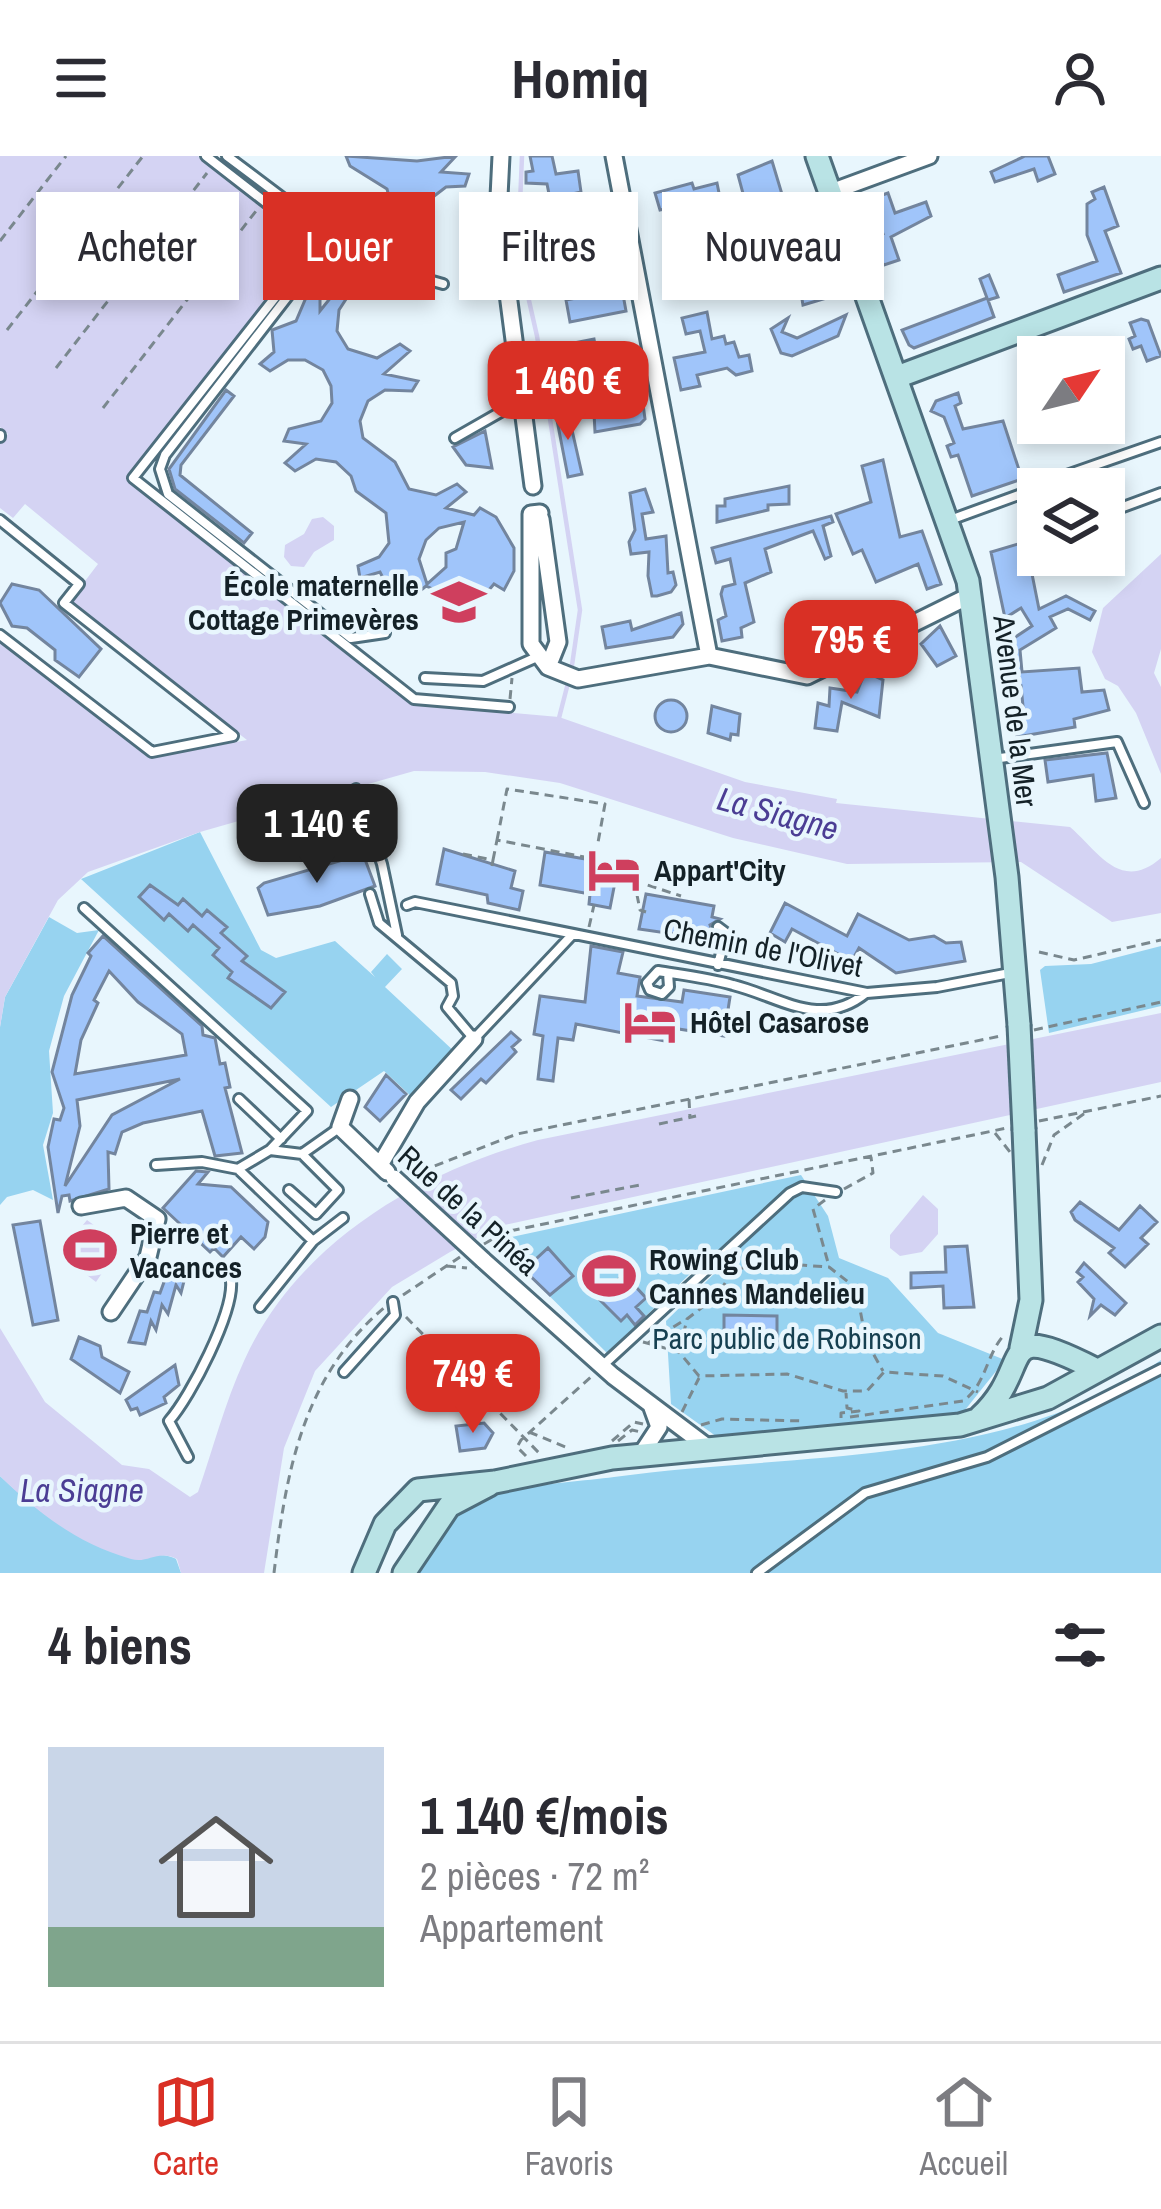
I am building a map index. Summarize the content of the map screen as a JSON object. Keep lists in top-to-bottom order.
{
  "streets": {
    "main road": ["Avenue de la Mer"],
    "street": ["Rue de la Pinéa"],
    "lane": ["Chemin de l'Olivet"]
  },
  "crossings": [
    ["Avenue de la Mer", "Chemin de l'Olivet"]
  ],
  "water": ["La Siagne"],
  "parks": ["Parc public de Robinson"],
  "places": {
    "school or university": ["École maternelle Cottage Primevères"],
    "hotel": ["Appart'City", "Hôtel Casarose"],
    "sports": ["Pierre et Vacances", "Rowing Club Cannes Mandelieu"]
  },
  "north": "top right",
  "page": {
    "header": "Homiq",
    "chip": [
      "Acheter",
      "Louer",
      "Filtres",
      "Nouveau"
    ],
    "price": [
      "1 460 €",
      "795 €",
      "1 140 €",
      "749 €"
    ],
    "heading": "4 biens",
    "list": [
      {
        "name": "1 140 €/mois",
        "note": "2 pièces · 72 m² · Appartement"
      }
    ],
    "tabs": ["Carte", "Favoris", "Accueil"]
  }
}
